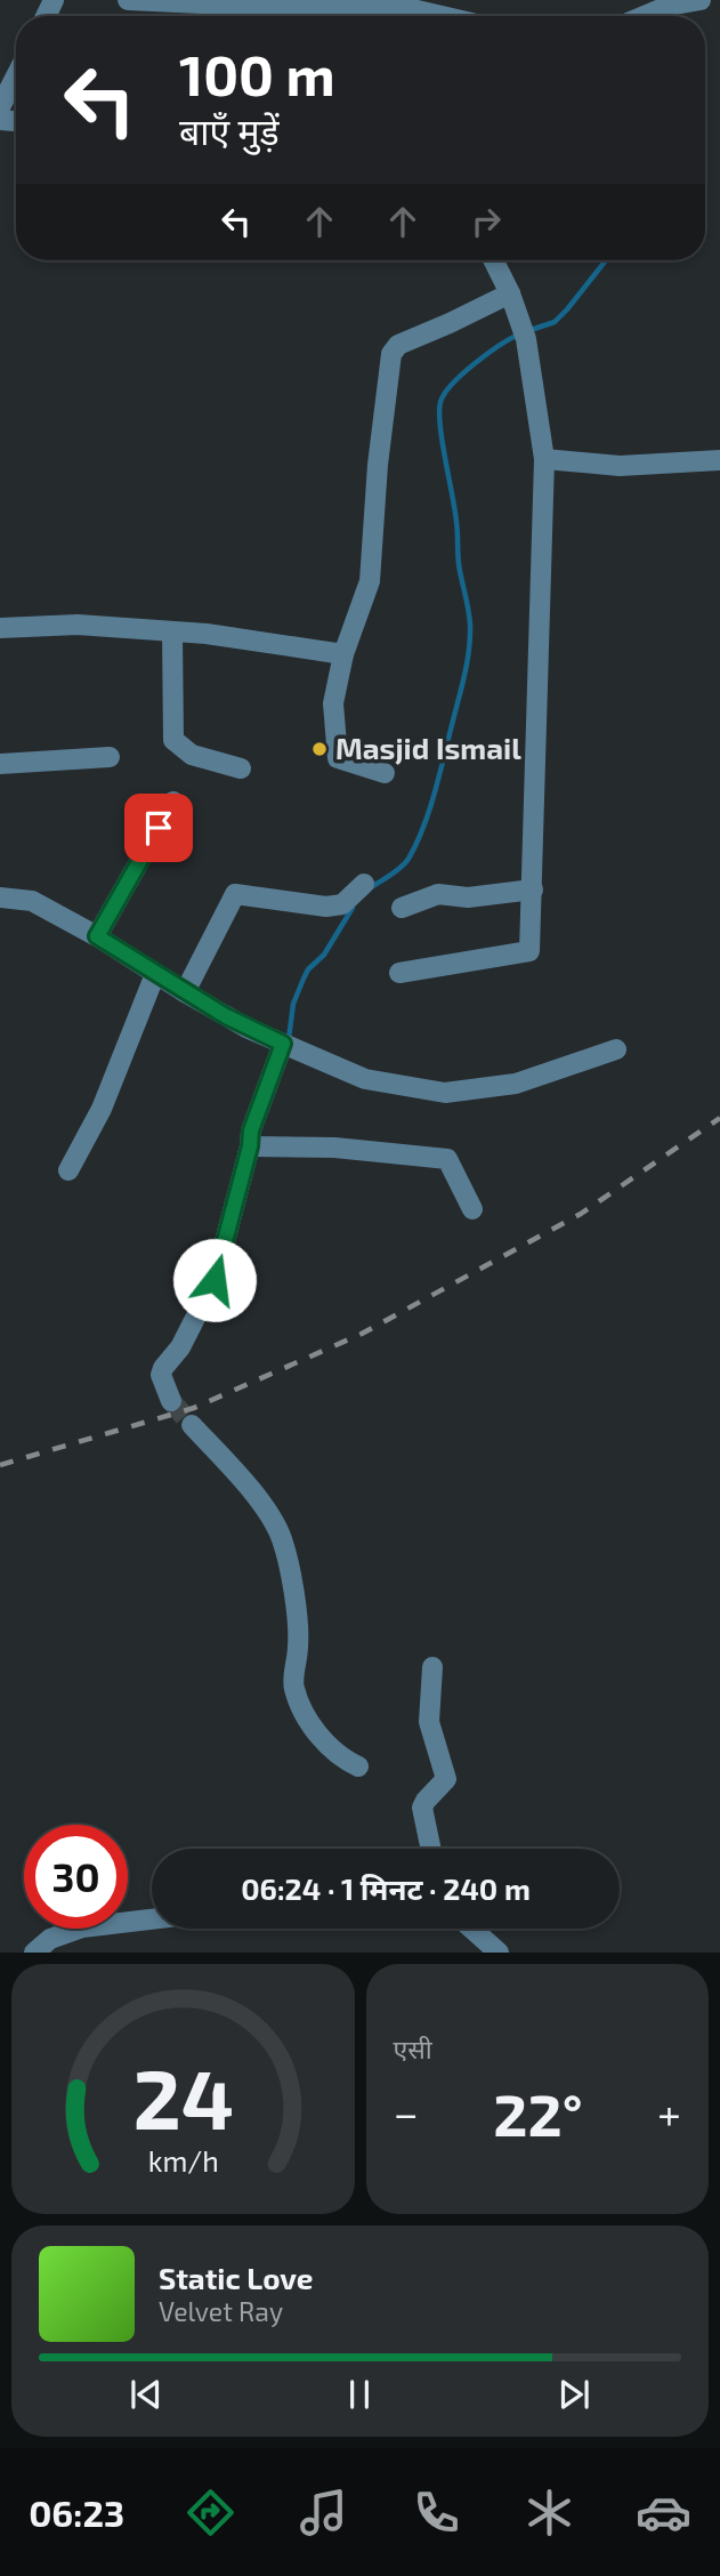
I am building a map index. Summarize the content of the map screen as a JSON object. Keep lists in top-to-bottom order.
{
  "places": ["Masjid Ismail"],
  "page": {
    "turn": ["100 m", "बाएँ मुड़ें"],
    "limit": "30",
    "trip": "06:24 · 1 मिनट · 240 m",
    "tile": "एसी",
    "heat": ["−", "22°", "+"],
    "song": ["Static Love", "Velvet Ray"],
    "tabs": "06:23",
    "gauge": ["24", "km/h"]
  }
}
